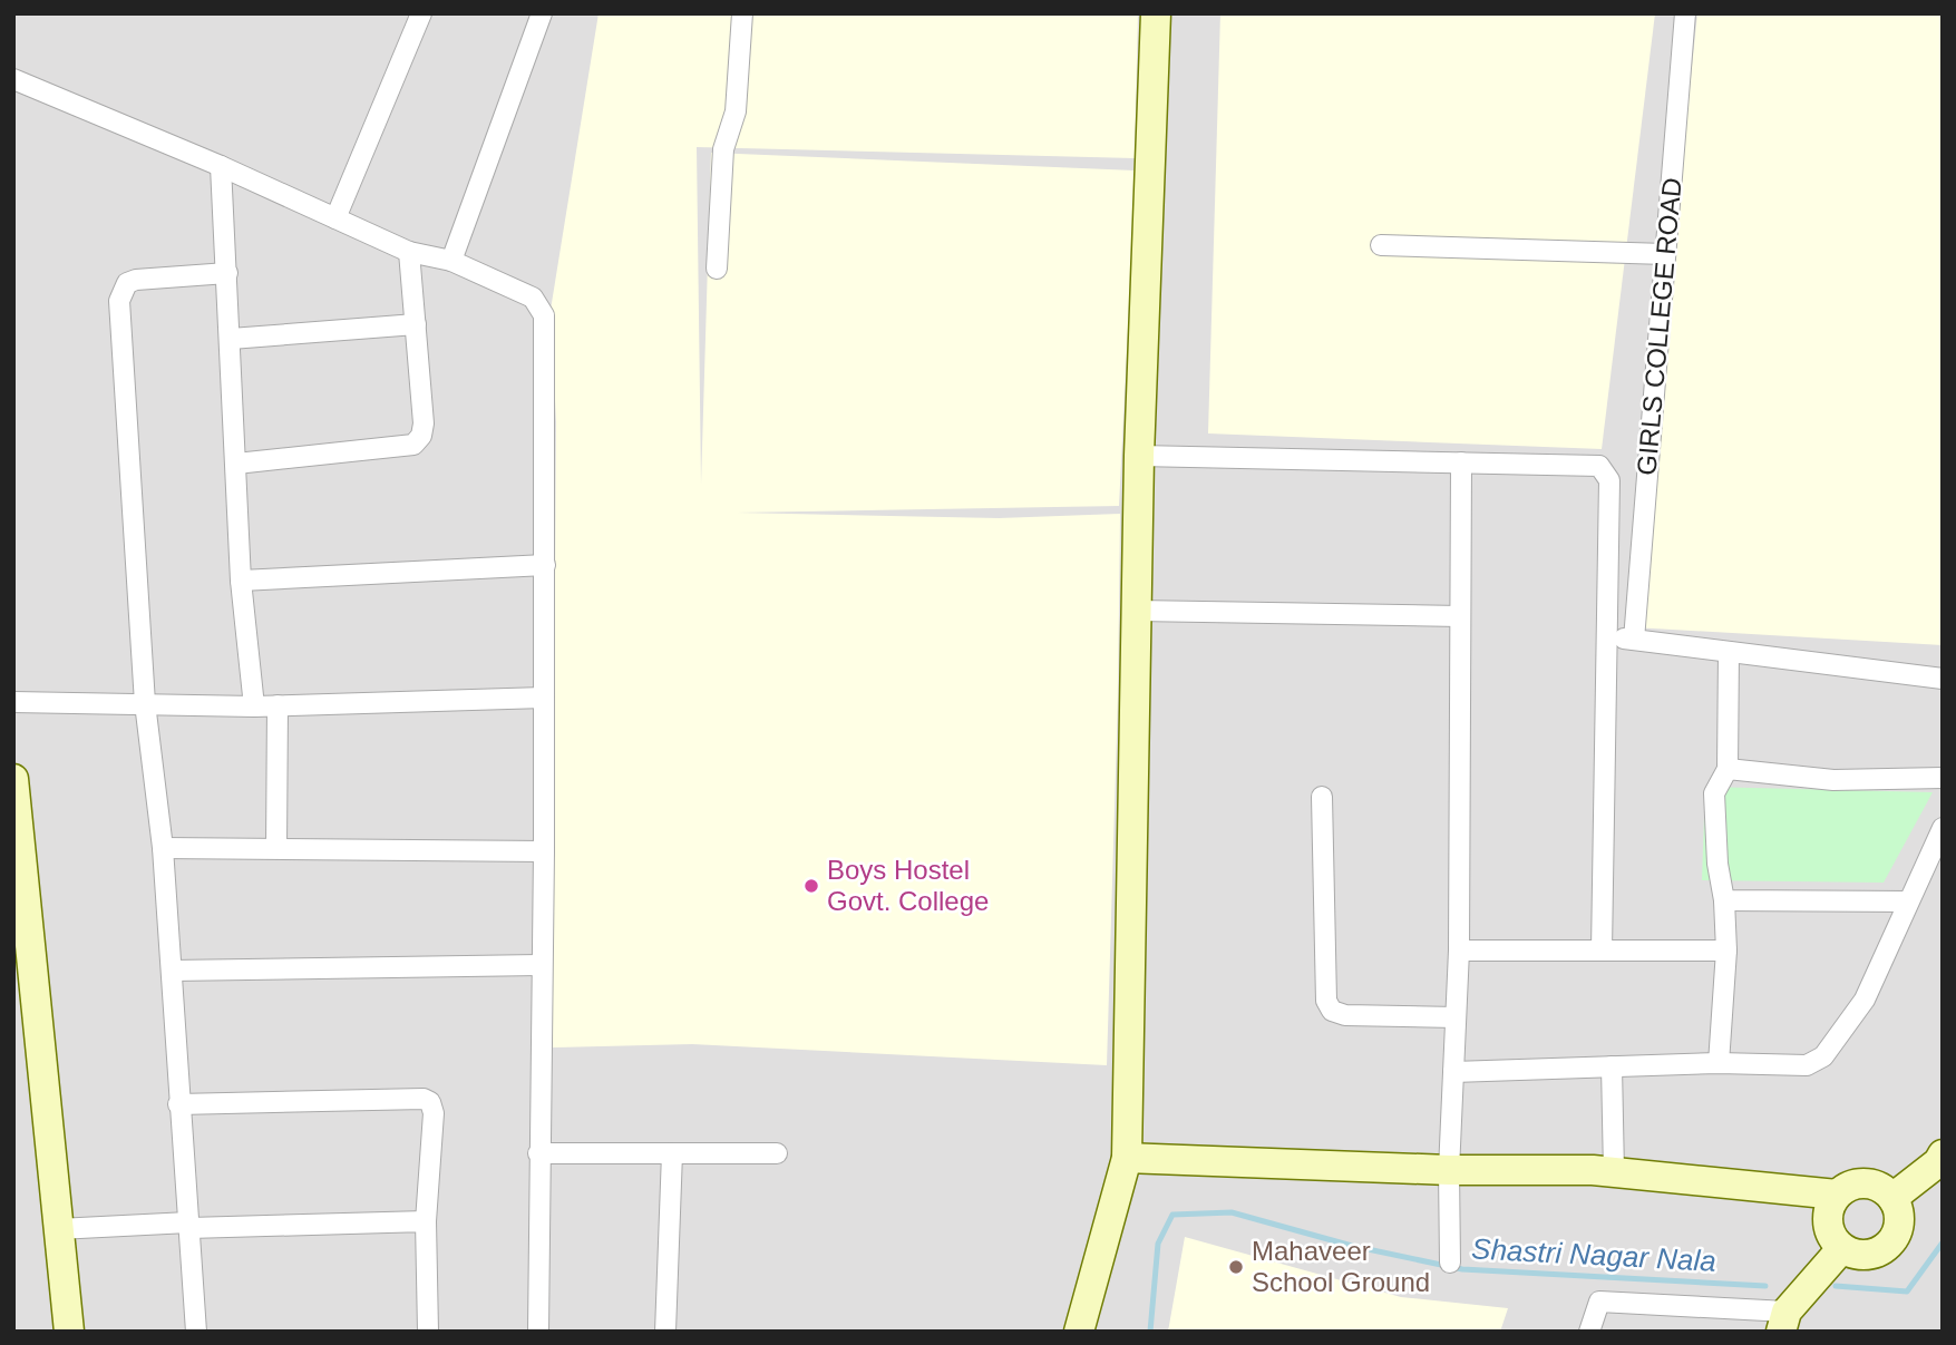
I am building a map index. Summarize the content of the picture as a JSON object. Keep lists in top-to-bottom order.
{
  "streets": {
    "street": ["GIRLS COLLEGE ROAD"]
  },
  "water": ["Shastri Nagar Nala"],
  "places": ["Boys Hostel Govt. College", "Mahaveer School Ground"]
}
